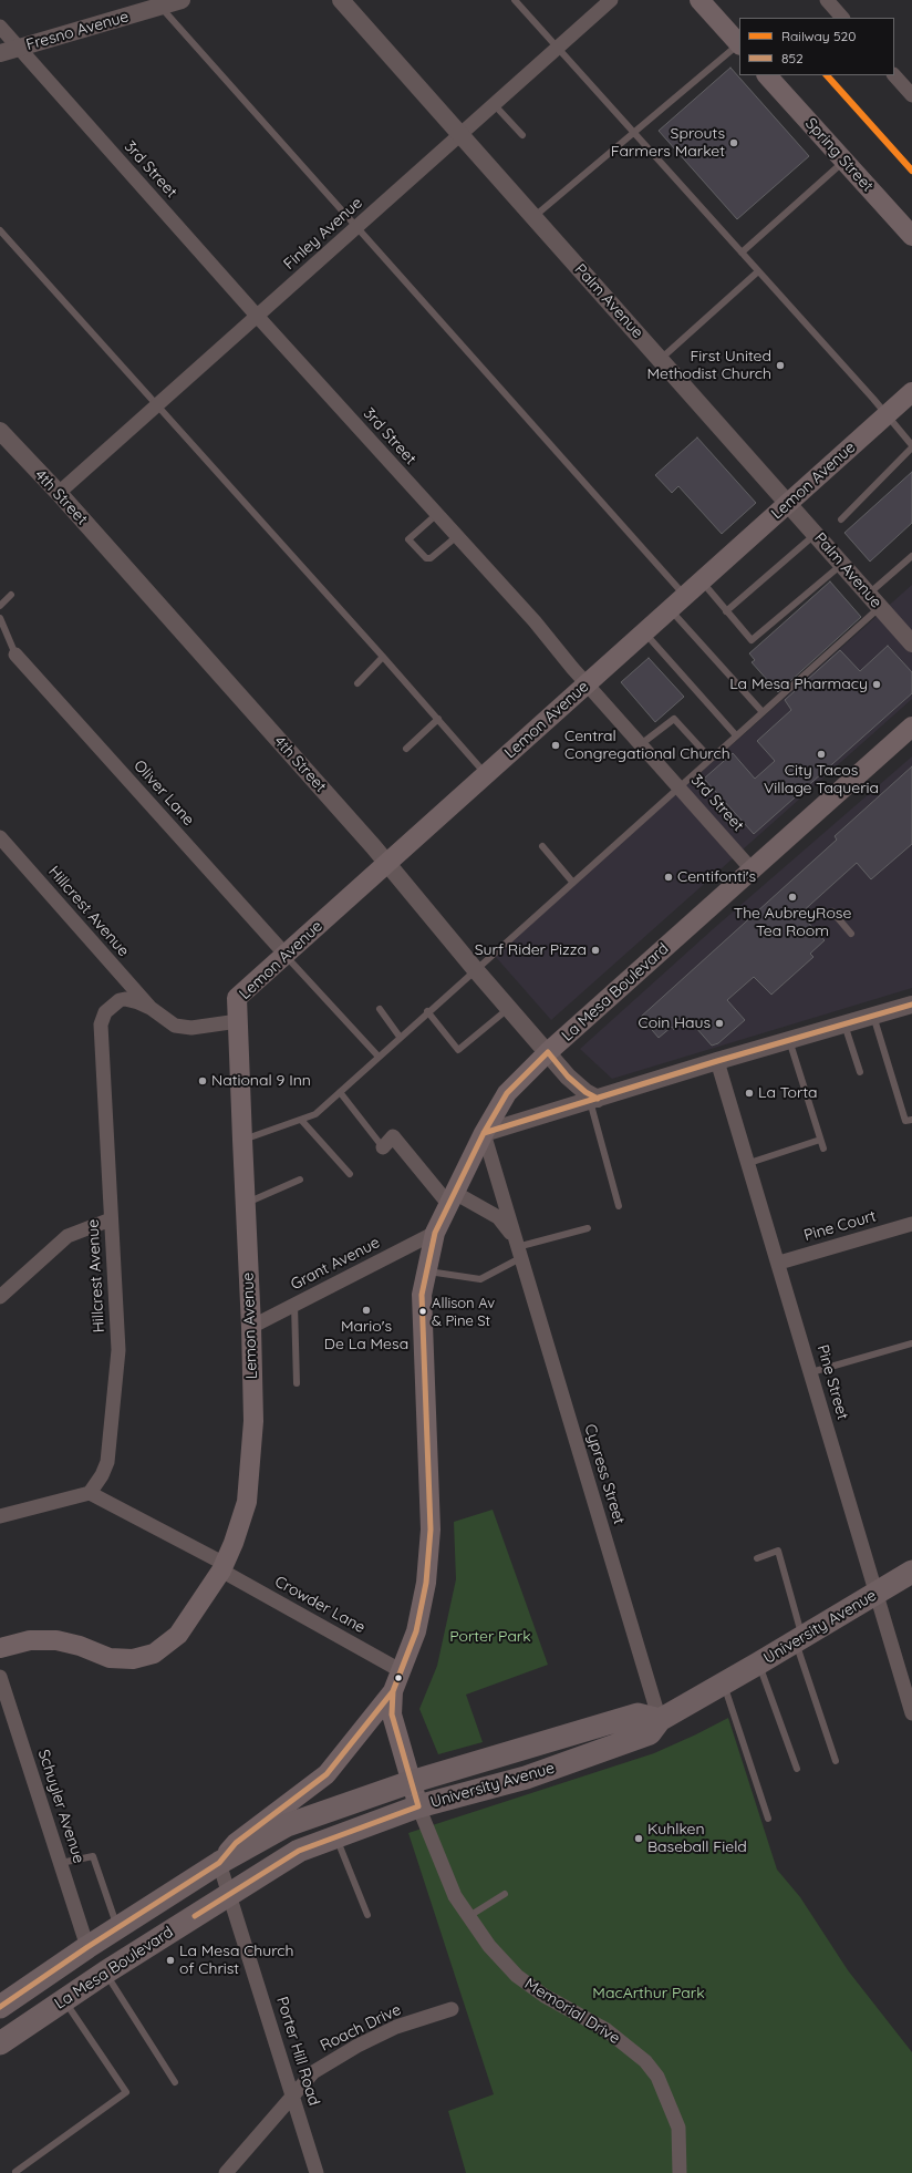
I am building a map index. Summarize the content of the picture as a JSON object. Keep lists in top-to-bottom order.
{
  "streets": {
    "main road": [
      "Spring Street",
      "Lemon Avenue",
      "La Mesa Boulevard",
      "University Avenue",
      "Memorial Drive"
    ],
    "street": [
      "Fresno Avenue",
      "3rd Street",
      "Finley Avenue",
      "Palm Avenue",
      "4th Street",
      "Oliver Lane",
      "Hillcrest Avenue",
      "Pine Court",
      "Grant Avenue",
      "Pine Street",
      "Cypress Street",
      "Crowder Lane",
      "Schuyler Avenue",
      "Roach Drive",
      "Porter Hill Road"
    ]
  },
  "crossings": [
    ["Fresno Avenue", "3rd Street"],
    ["3rd Street", "Finley Avenue"],
    ["3rd Street", "Lemon Avenue"],
    ["3rd Street", "La Mesa Boulevard"],
    ["Finley Avenue", "Palm Avenue"],
    ["Finley Avenue", "4th Street"],
    ["Palm Avenue", "Lemon Avenue"],
    ["Lemon Avenue", "4th Street"],
    ["Lemon Avenue", "Oliver Lane"],
    ["Lemon Avenue", "Hillcrest Avenue"],
    ["Lemon Avenue", "Grant Avenue"],
    ["Lemon Avenue", "Crowder Lane"],
    ["4th Street", "La Mesa Boulevard"],
    ["Hillcrest Avenue", "Crowder Lane"],
    ["La Mesa Boulevard", "Grant Avenue"],
    ["La Mesa Boulevard", "Cypress Street"],
    ["La Mesa Boulevard", "Crowder Lane"],
    ["La Mesa Boulevard", "University Avenue"],
    ["La Mesa Boulevard", "Schuyler Avenue"],
    ["La Mesa Boulevard", "Memorial Drive"],
    ["La Mesa Boulevard", "Porter Hill Road"],
    ["Pine Court", "Pine Street"],
    ["Pine Street", "University Avenue"],
    ["Cypress Street", "University Avenue"],
    ["University Avenue", "Memorial Drive"],
    ["University Avenue", "Porter Hill Road"],
    ["Roach Drive", "Porter Hill Road"]
  ],
  "parks": ["Porter Park", "MacArthur Park"],
  "places": [
    "Sprouts Farmers Market",
    "First United Methodist Church",
    "La Mesa Pharmacy",
    "Central Congregational Church",
    "City Tacos Village Taqueria",
    "Centifonti's",
    "The AubreyRose Tea Room",
    "Surf Rider Pizza",
    "Coin Haus",
    "National 9 Inn",
    "La Torta",
    "Mario's De La Mesa",
    "Allison Av & Pine St",
    "Kuhlken Baseball Field",
    "La Mesa Church of Christ"
  ],
  "lines": ["rail line 520", "transit line 852"],
  "legend": ["Railway 520", "852"]
}
